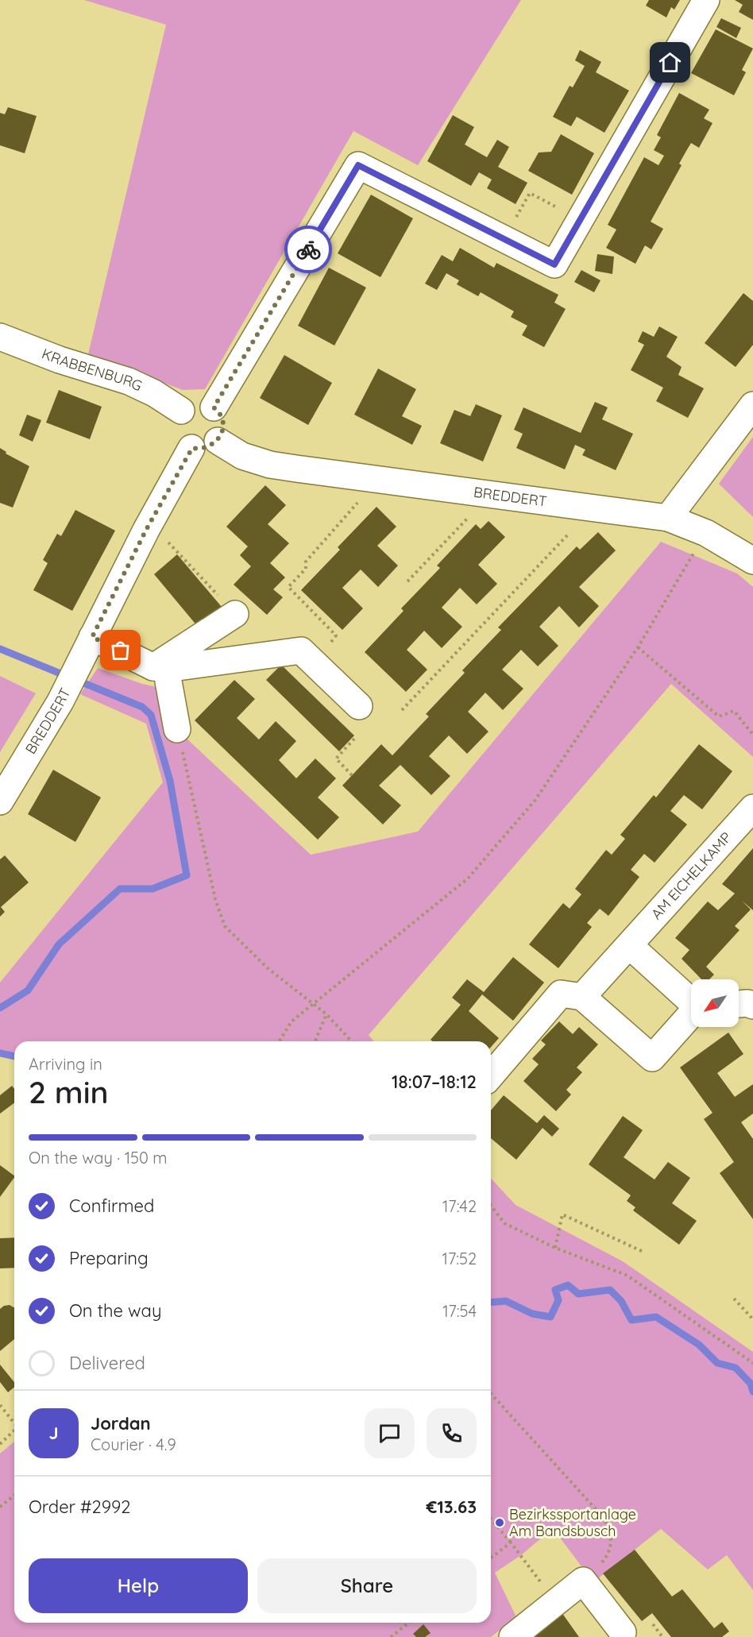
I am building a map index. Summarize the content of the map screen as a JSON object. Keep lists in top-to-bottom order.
{
  "streets": {
    "street": ["KRABBENBURG", "BREDDERT", "AM EICHELKAMP"]
  },
  "crossings": [
    ["KRABBENBURG", "BREDDERT"]
  ],
  "places": ["Bezirkssportanlage Am Bandsbusch"],
  "north": "bottom left",
  "page": {
    "heading": ["2 min", "Arriving in", "18:07–18:12"],
    "panel": [
      "Jordan",
      "Courier · 4.9",
      "Order #2992",
      "€13.63"
    ],
    "bar": "On the way · 150 m",
    "list": [
      ["Confirmed", "17:42"],
      ["Preparing", "17:52"],
      ["On the way", "17:54"],
      "Delivered"
    ],
    "round": "J",
    "buttons": ["Help", "Share"]
  }
}
